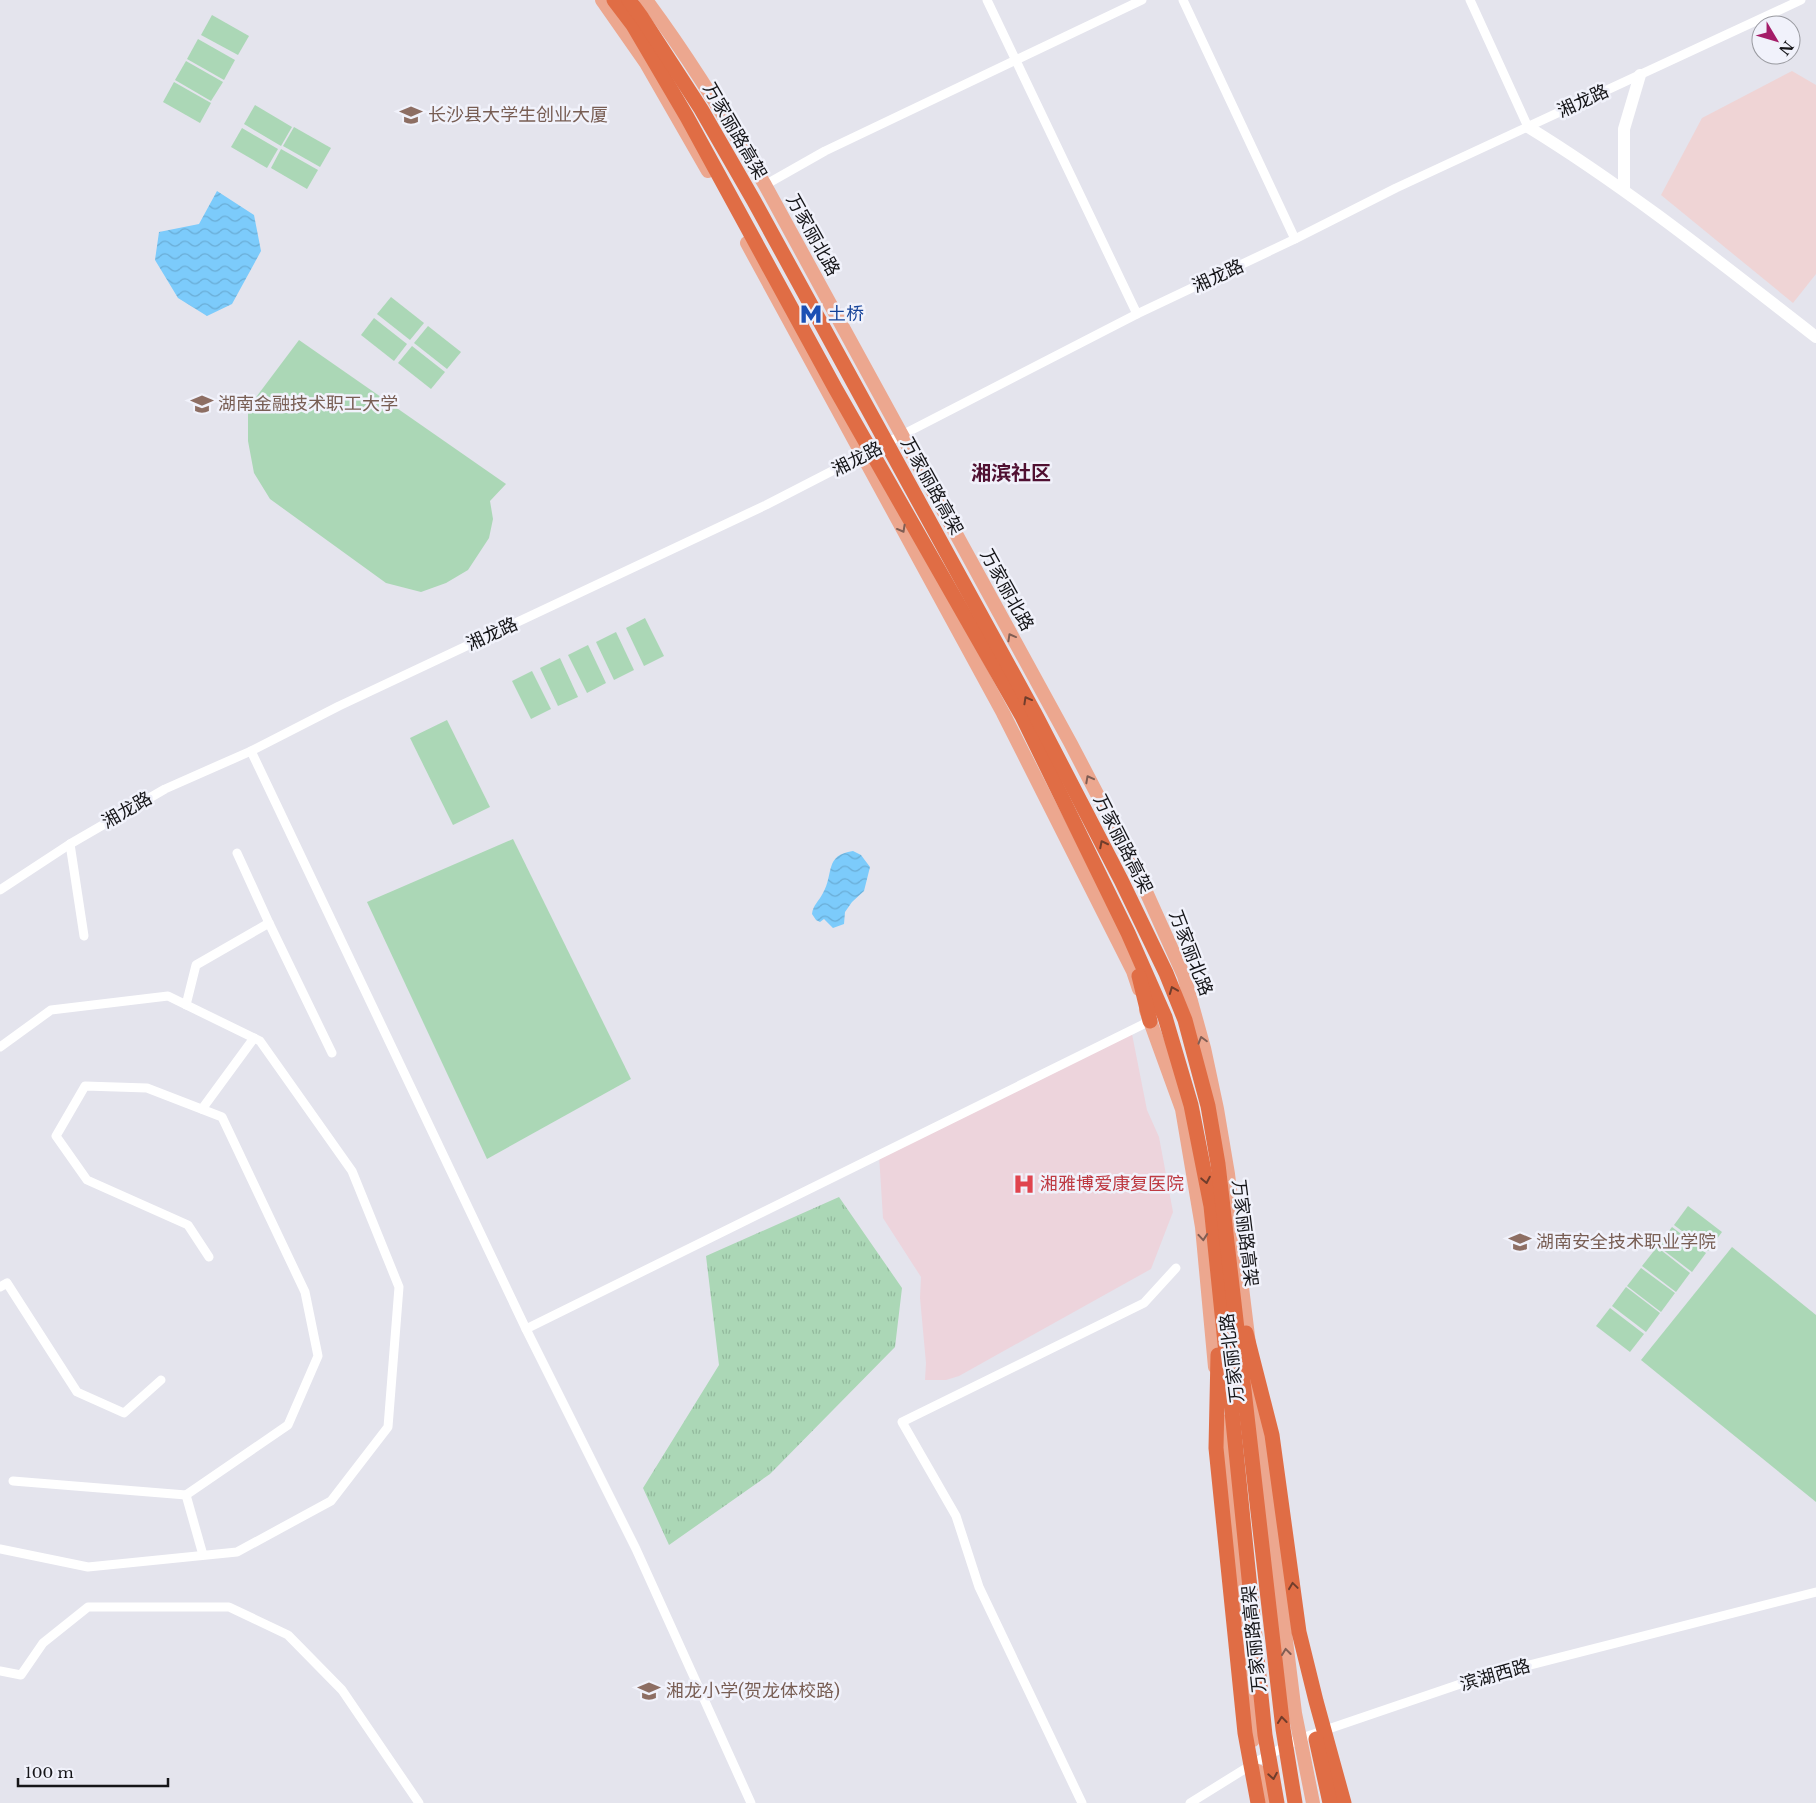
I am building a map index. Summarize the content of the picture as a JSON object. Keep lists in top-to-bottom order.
{
  "streets": {
    "highway": ["万家丽路高架"],
    "main road": ["万家丽北路"],
    "street": ["湘龙路", "滨湖西路"]
  },
  "crossings": [
    ["湘龙路", "万家丽北路"],
    ["万家丽北路", "滨湖西路"]
  ],
  "districts": ["湘滨社区"],
  "places": {
    "school or university": [
      "长沙县大学生创业大厦",
      "湖南金融技术职工大学",
      "湖南安全技术职业学院",
      "湘龙小学(贺龙体校路)"
    ],
    "metro station": ["土桥"],
    "hospital": ["湘雅博爱康复医院"]
  },
  "scale_bar": "100 m",
  "north": "bottom right"
}
